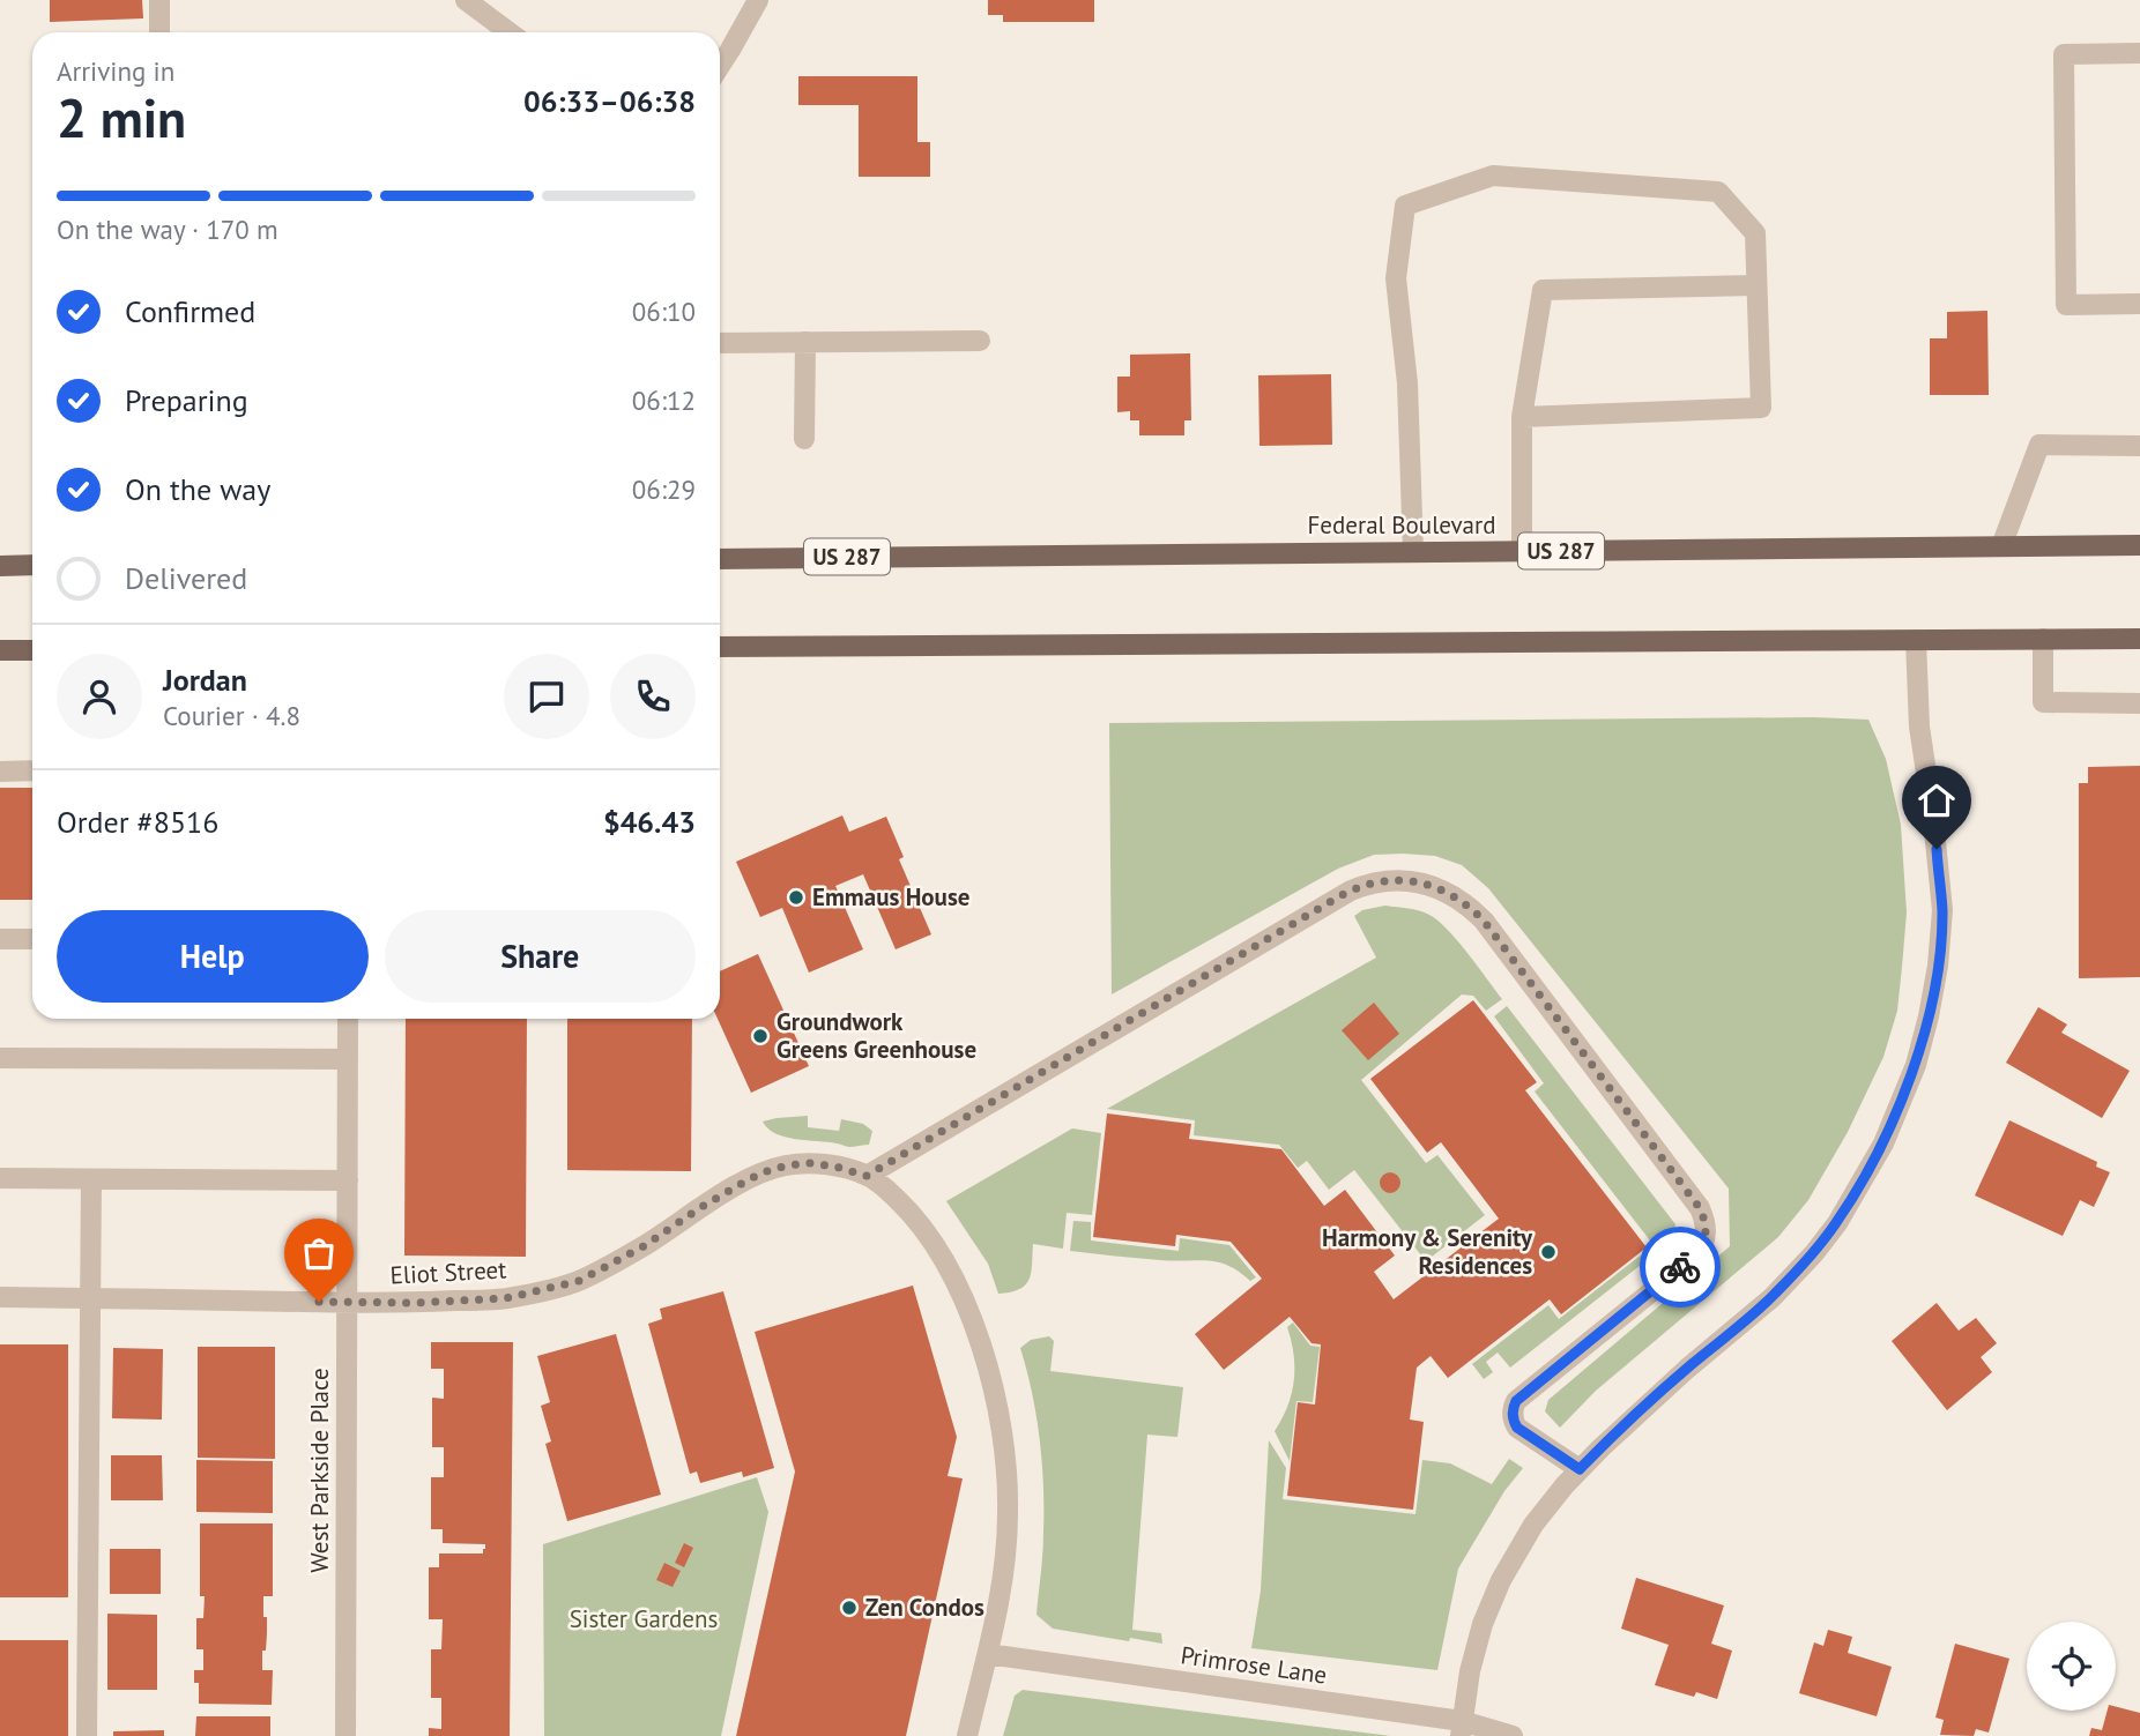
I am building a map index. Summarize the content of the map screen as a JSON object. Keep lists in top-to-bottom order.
{
  "streets": {
    "main road": ["Federal Boulevard", "US 287"],
    "street": ["Eliot Street", "West Parkside Place", "Primrose Lane"]
  },
  "crossings": [
    ["Eliot Street", "West Parkside Place"]
  ],
  "parks": ["Sister Gardens"],
  "places": [
    "Emmaus House",
    "Groundwork Greens Greenhouse",
    "Harmony & Serenity Residences",
    "Zen Condos"
  ],
  "page": {
    "heading": ["2 min", "Arriving in", "06:33–06:38"],
    "panel": [
      "Jordan",
      "Courier · 4.8",
      "Order #8516",
      "$46.43"
    ],
    "bar": "On the way · 170 m",
    "list": [
      ["Confirmed", "06:10"],
      ["Preparing", "06:12"],
      ["On the way", "06:29"],
      "Delivered"
    ],
    "buttons": ["Help", "Share"]
  }
}
